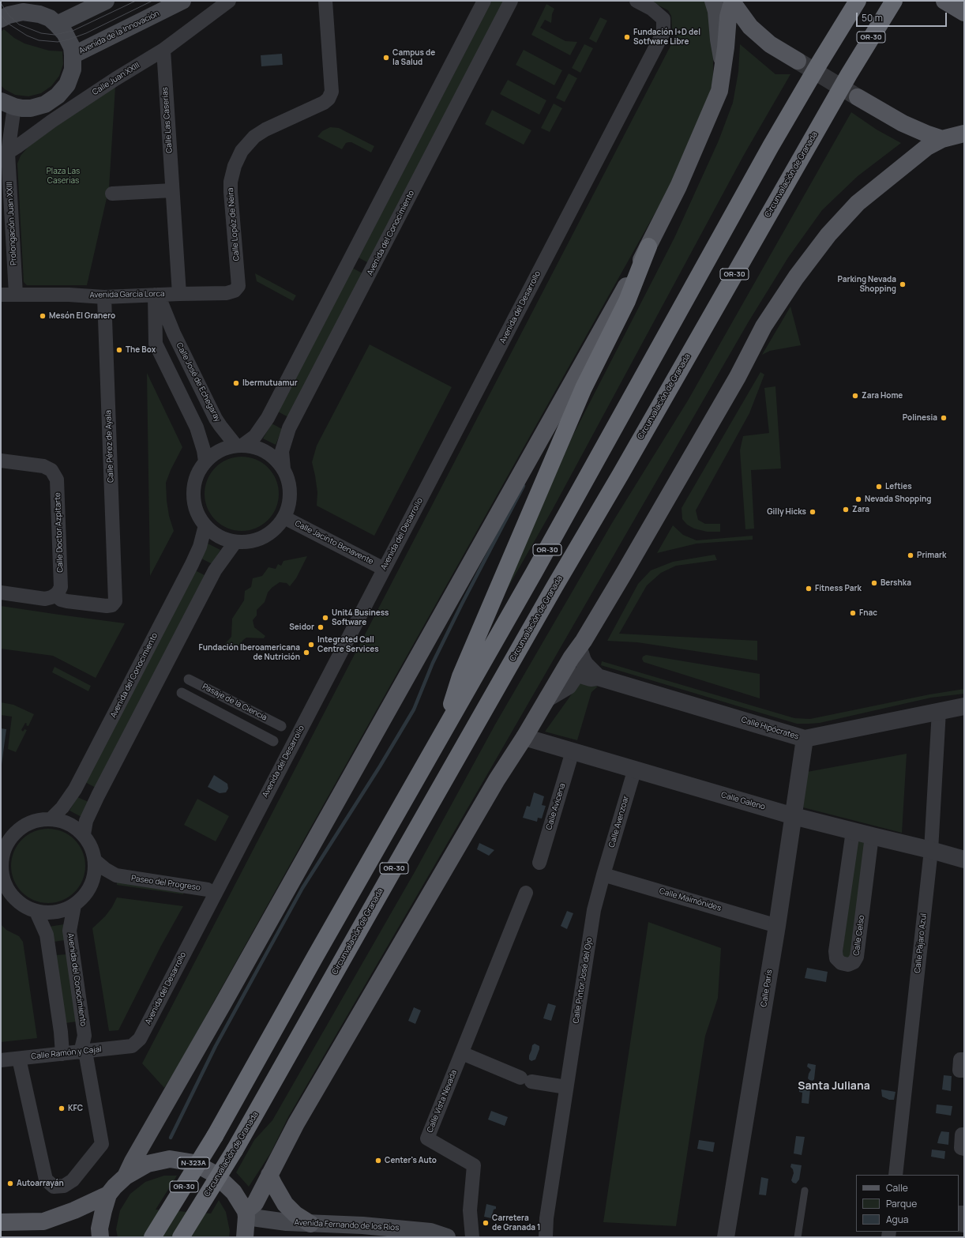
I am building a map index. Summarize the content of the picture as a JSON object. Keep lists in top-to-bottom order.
{
  "streets": {
    "highway": ["GR-30", "Circunvalación de Granada"],
    "main road": ["Avenida de la Innovación", "N-323A", "Avenida Fernando de los Ríos"],
    "street": [
      "Calle Juan XXIII",
      "Calle Las Caserías",
      "Prolongación Juan XXIII",
      "Calle Lopéz de Neira",
      "Avenida del Conocimiento",
      "Avenida García Lorca",
      "Avenida del Desarrollo",
      "Calle José de Echegaray",
      "Calle Pérez de Ayala",
      "Calle Doctor Azpitarte",
      "Calle Jacinto Benavente",
      "Pasaje de la Ciencia",
      "Calle Hipócrates",
      "Calle Galeno",
      "Calle Avicena",
      "Calle Avenzoar",
      "Paseo del Progreso",
      "Calle Maimónides",
      "Calle Celso",
      "Calle Pájaro Azul",
      "Calle Pintor José del Ojo",
      "Calle París",
      "Calle Ramón y Cajal",
      "Calle Vista Nevada"
    ]
  },
  "crossings": [
    ["Calle Juan XXIII", "Calle Las Caserías"],
    ["Calle Juan XXIII", "Prolongación Juan XXIII"],
    ["Calle Las Caserías", "Avenida García Lorca"],
    ["Prolongación Juan XXIII", "Avenida García Lorca"],
    ["Calle Lopéz de Neira", "Avenida García Lorca"],
    ["Avenida del Conocimiento", "Calle José de Echegaray"],
    ["Avenida del Conocimiento", "Calle Jacinto Benavente"],
    ["Avenida del Conocimiento", "Paseo del Progreso"],
    ["Avenida del Conocimiento", "Calle Ramón y Cajal"],
    ["Avenida García Lorca", "Calle José de Echegaray"],
    ["Avenida García Lorca", "Calle Pérez de Ayala"],
    ["Avenida del Desarrollo", "Calle Jacinto Benavente"],
    ["Avenida del Desarrollo", "Paseo del Progreso"],
    ["Avenida del Desarrollo", "Calle Ramón y Cajal"],
    ["Calle José de Echegaray", "Calle Jacinto Benavente"],
    ["Calle Pérez de Ayala", "Calle Doctor Azpitarte"],
    ["Calle Hipócrates", "Calle Pájaro Azul"],
    ["Calle Hipócrates", "Calle París"],
    ["Calle Galeno", "Calle Avicena"],
    ["Calle Galeno", "Calle Avenzoar"],
    ["Calle Galeno", "Calle Celso"],
    ["Calle Galeno", "Calle Pájaro Azul"],
    ["Calle Galeno", "Calle París"],
    ["Calle Avenzoar", "Calle Maimónides"],
    ["Calle Avenzoar", "Calle Pintor José del Ojo"],
    ["Calle Maimónides", "Calle Pintor José del Ojo"],
    ["Calle Maimónides", "Calle París"],
    ["N-323A", "Avenida Fernando de los Ríos"]
  ],
  "districts": ["Santa Juliana"],
  "parks": ["Plaza Las Caserías"],
  "places": [
    "Fundación I+D del Sotfware Libre",
    "Campus de la Salud",
    "Parking Nevada Shopping",
    "Mesón El Granero",
    "The Box",
    "Ibermutuamur",
    "Zara Home",
    "Polinesia",
    "Lefties",
    "Nevada Shopping",
    "Zara",
    "Gilly Hicks",
    "Primark",
    "Bershka",
    "Fitness Park",
    "Fnac",
    "Unit4 Business Software",
    "Seidor",
    "Integrated Call Centre Services",
    "Fundación Iberoamericana de Nutrición",
    "KFC",
    "Center's Auto",
    "Autoarrayán",
    "Carretera de Granada 1"
  ],
  "legend": ["Calle", "Parque", "Agua"],
  "scale_bar": "50 m"
}
